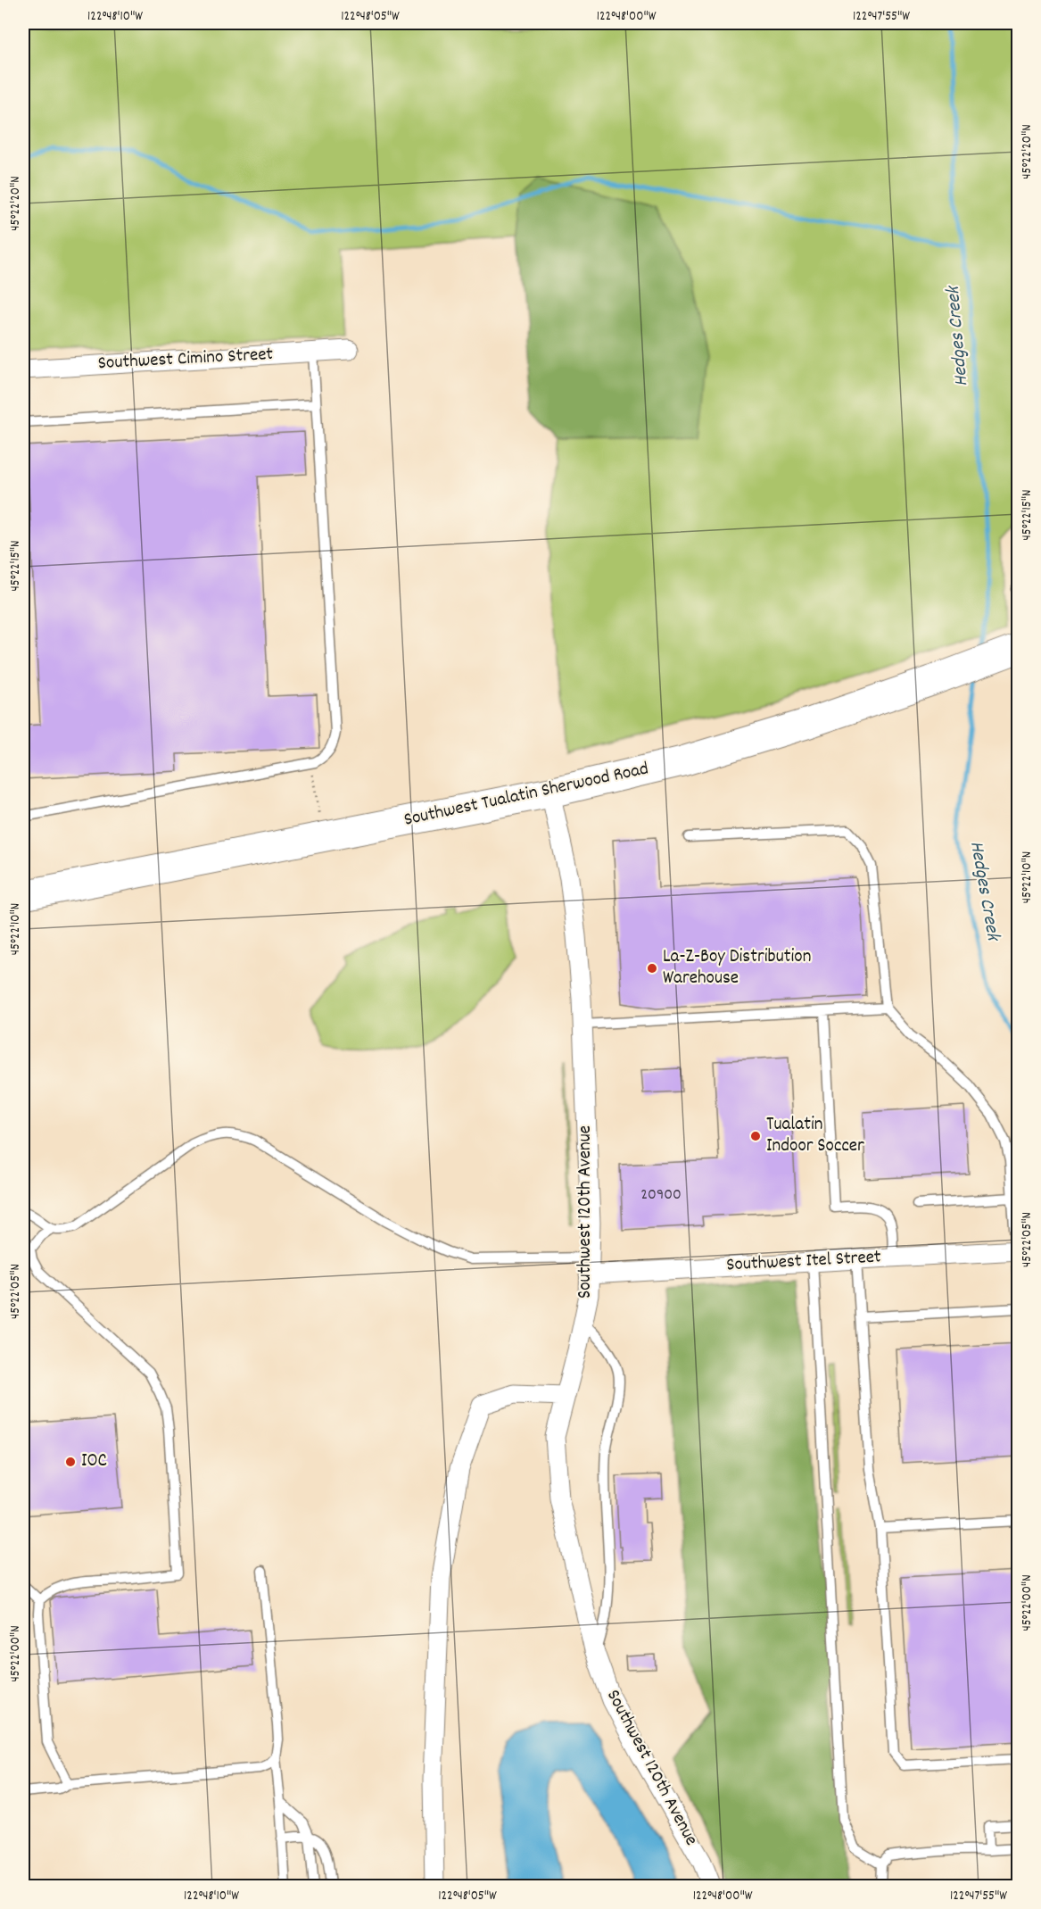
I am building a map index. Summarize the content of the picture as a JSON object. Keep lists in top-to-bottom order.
{
  "streets": {
    "highway": ["Southwest Tualatin Sherwood Road"],
    "street": ["Southwest Cimino Street", "Southwest 120th Avenue", "Southwest Itel Street"]
  },
  "crossings": [
    ["Southwest Tualatin Sherwood Road", "Southwest 120th Avenue"],
    ["Southwest 120th Avenue", "Southwest Itel Street"]
  ],
  "water": ["Hedges Creek"],
  "places": ["La-Z-Boy Distribution Warehouse", "Tualatin Indoor Soccer", "IOC"],
  "house_numbers": ["20900"],
  "coordinates": [
    "122°48'10\"W",
    "122°48'05\"W",
    "122°48'00\"W",
    "122°47'55\"W",
    "45°22'20\"N",
    "45°22'15\"N",
    "45°22'10\"N",
    "45°22'05\"N",
    "45°22'00\"N"
  ]
}
